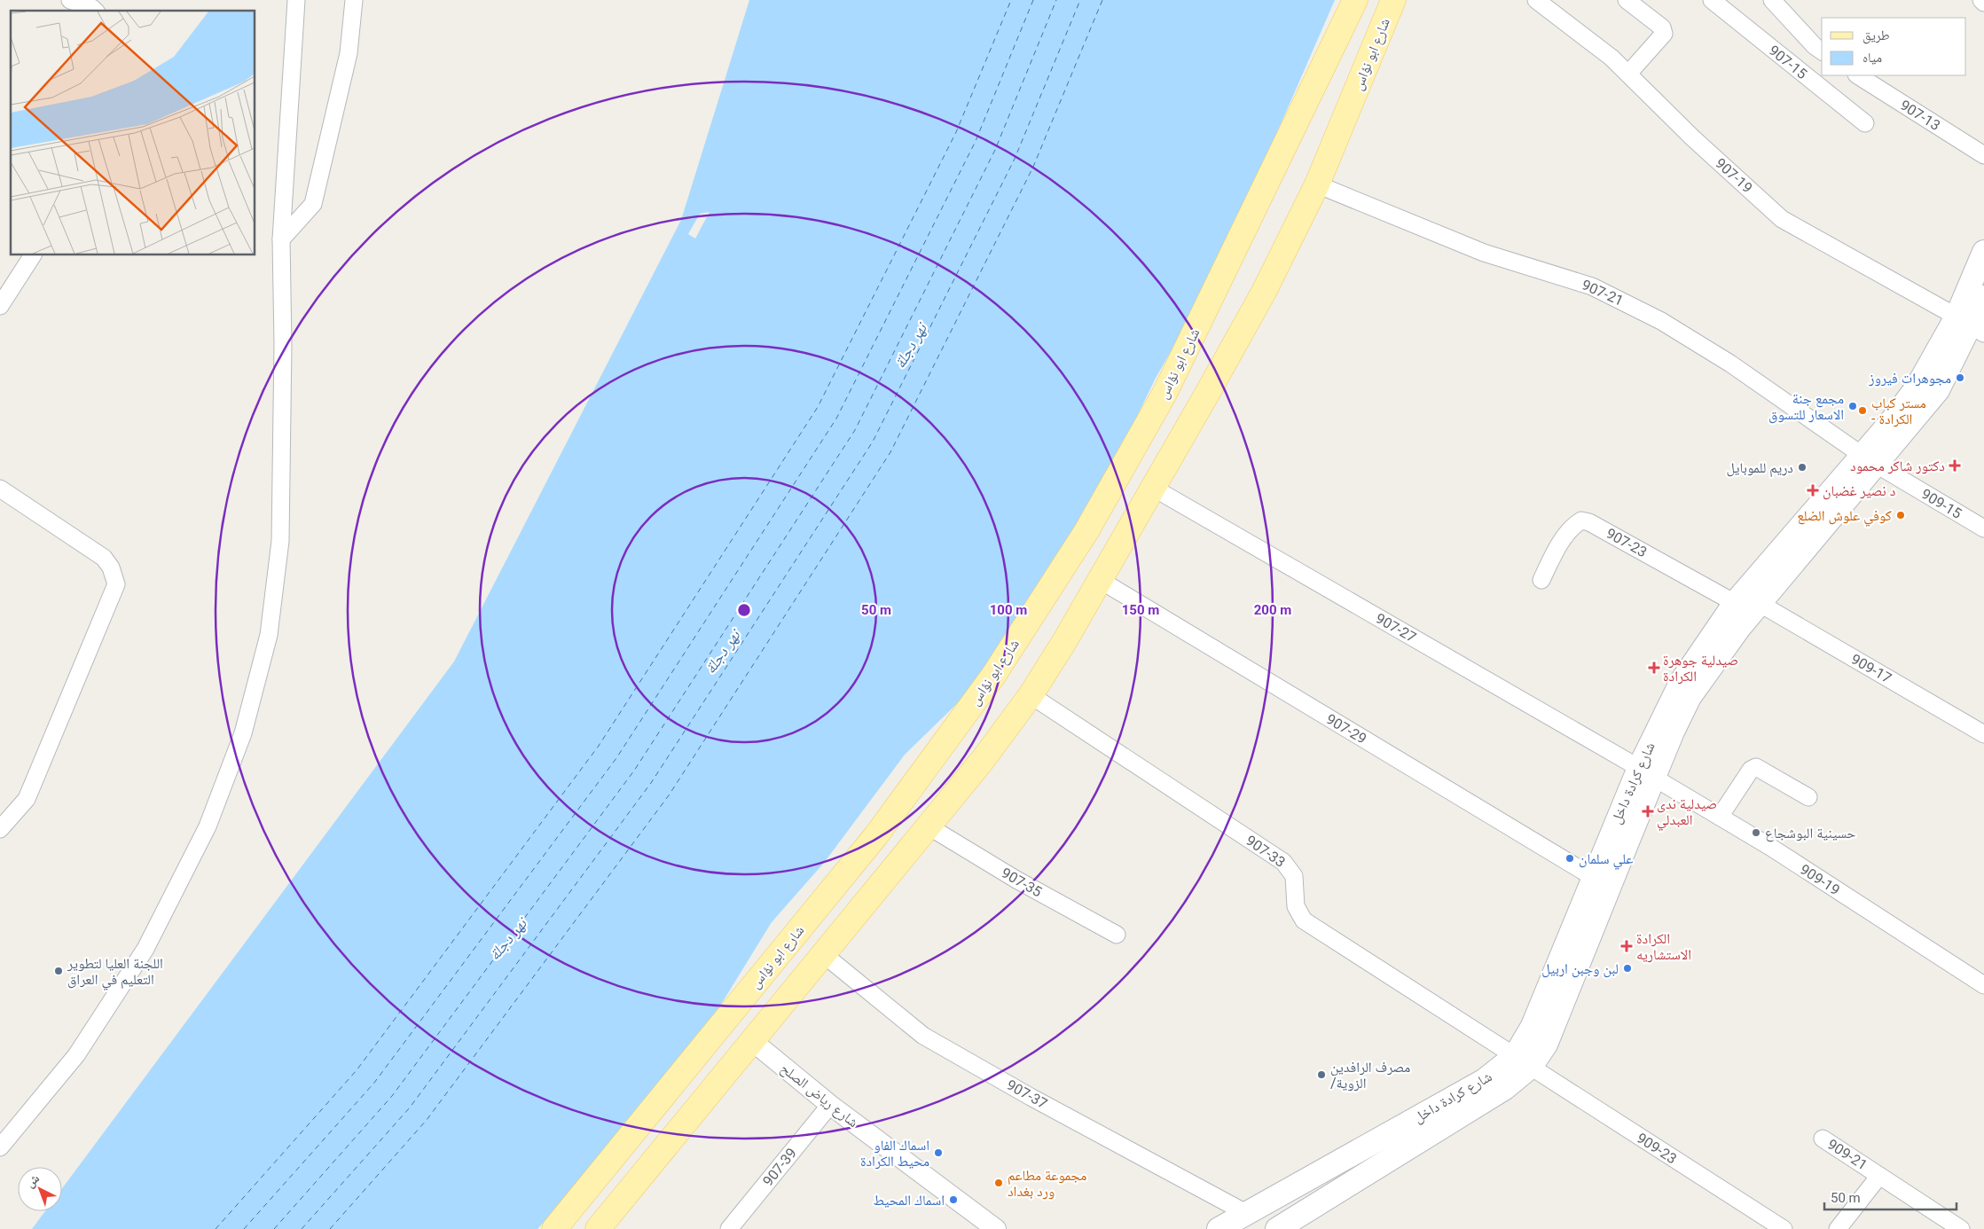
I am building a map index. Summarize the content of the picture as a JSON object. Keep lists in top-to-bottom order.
{
  "streets": {
    "main road": ["شارع ابو نؤاس", "شارع كرادة داخل"],
    "street": [
      "907-15",
      "907-13",
      "907-19",
      "907-21",
      "909-15",
      "907-23",
      "907-27",
      "909-17",
      "907-29",
      "907-33",
      "909-19",
      "907-35",
      "907-37",
      "شارع رياض الصلح",
      "909-23",
      "909-21",
      "907-39"
    ]
  },
  "crossings": [
    ["شارع ابو نؤاس", "907-21"],
    ["شارع ابو نؤاس", "907-27"],
    ["شارع ابو نؤاس", "907-29"],
    ["شارع ابو نؤاس", "907-33"],
    ["شارع ابو نؤاس", "907-35"],
    ["شارع ابو نؤاس", "907-37"],
    ["شارع ابو نؤاس", "شارع رياض الصلح"],
    ["907-19", "شارع كرادة داخل"],
    ["907-21", "909-15"],
    ["907-21", "شارع كرادة داخل"],
    ["909-15", "شارع كرادة داخل"],
    ["907-23", "شارع كرادة داخل"],
    ["907-27", "شارع كرادة داخل"],
    ["907-27", "909-19"],
    ["909-17", "شارع كرادة داخل"],
    ["907-29", "شارع كرادة داخل"],
    ["شارع كرادة داخل", "907-33"],
    ["شارع كرادة داخل", "909-19"],
    ["شارع كرادة داخل", "907-37"],
    ["شارع كرادة داخل", "909-23"],
    ["907-33", "909-23"],
    ["شارع رياض الصلح", "907-39"]
  ],
  "water": ["نهر دجلة"],
  "places": {
    "other": [
      "مجوهرات فيروز",
      "مجمع جنة الاسعار للتسوق",
      "مستر كباب - الكرادة",
      "دريم للموبايل",
      "كوفي علوش الضلع",
      "حسينية البوشجاع",
      "علي سلمان",
      "لبن وجبن اربيل",
      "اللجنة العليا لتطوير التعليم في العراق",
      "مصرف الرافدين /الزوية",
      "اسماك الفاو محيط الكرادة",
      "مجموعة مطاعم ورد بغداد",
      "اسماك المحيط"
    ],
    "health": [
      "دكتور شاكر محمود",
      "د نصير غضبان",
      "صيدلية جوهرة الكرادة",
      "صيدلية ندى العبدلي",
      "الكرادة الاستشاريه"
    ]
  },
  "legend": ["طريق", "مياه"],
  "scale_bar": "50 m",
  "north": "top left",
  "rings": [
    "50 m",
    "100 m",
    "150 m",
    "200 m"
  ]
}
